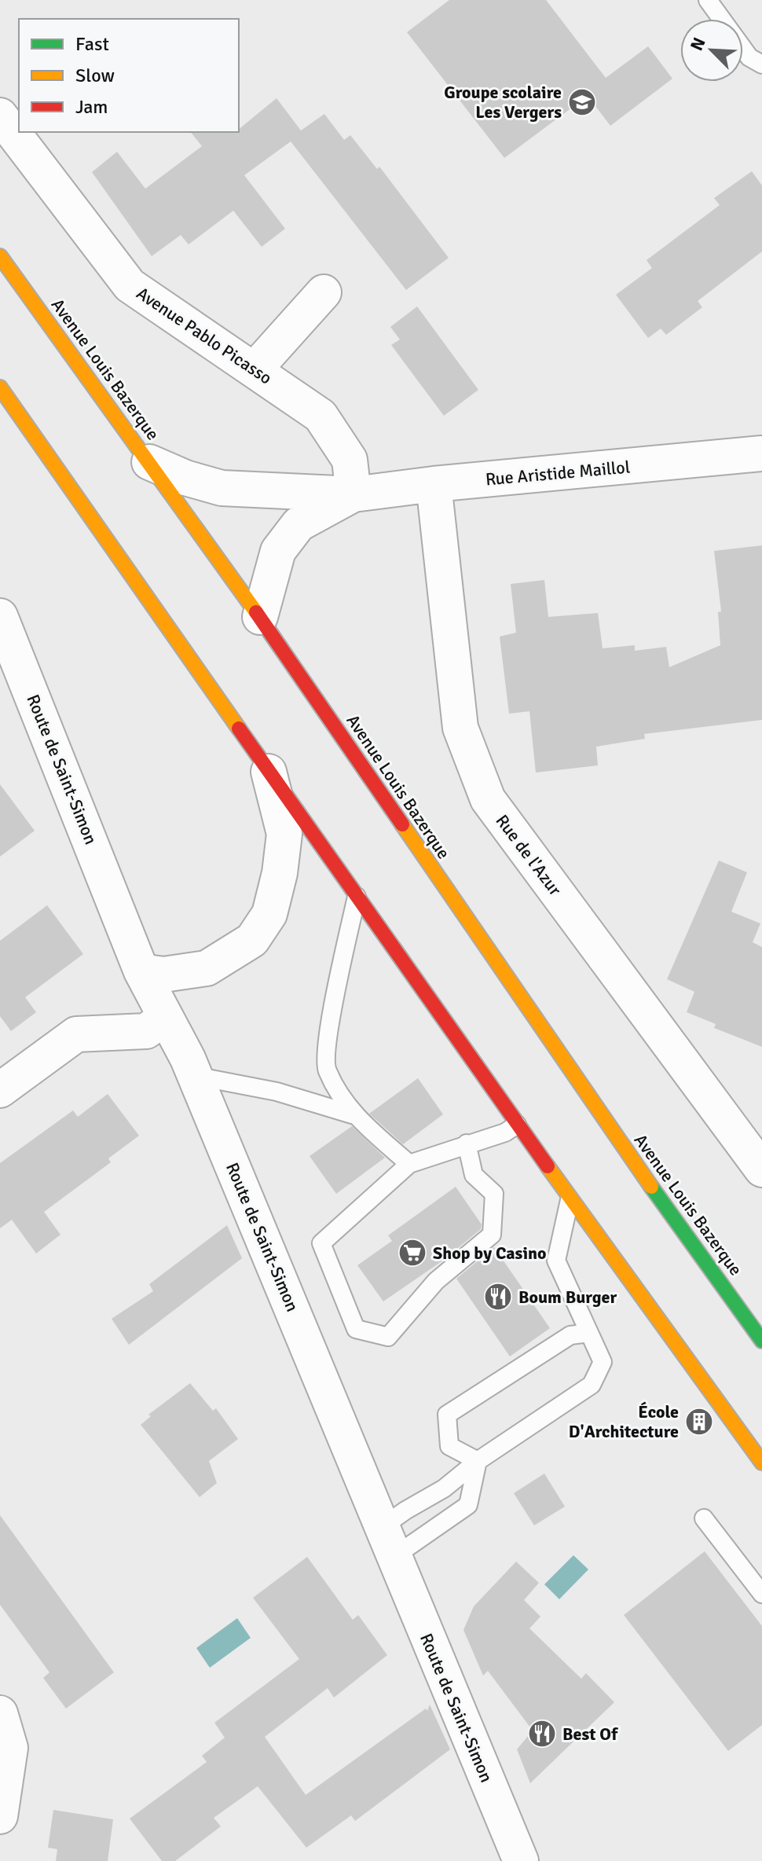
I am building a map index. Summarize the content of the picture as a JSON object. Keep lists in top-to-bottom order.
{
  "streets": {
    "main road": ["Avenue Louis Bazerque"],
    "street": [
      "Avenue Pablo Picasso",
      "Rue Aristide Maillol",
      "Route de Saint-Simon",
      "Rue de l'Azur"
    ]
  },
  "crossings": [
    ["Avenue Pablo Picasso", "Rue Aristide Maillol"],
    ["Avenue Louis Bazerque", "Rue Aristide Maillol"],
    ["Rue Aristide Maillol", "Rue de l'Azur"]
  ],
  "places": {
    "school or university": ["Groupe scolaire Les Vergers"],
    "supermarket": ["Shop by Casino"],
    "restaurant": ["Boum Burger", "Best Of"],
    "building": ["École D'Architecture"]
  },
  "legend": ["Fast", "Slow", "Jam"],
  "north": "top left"
}
